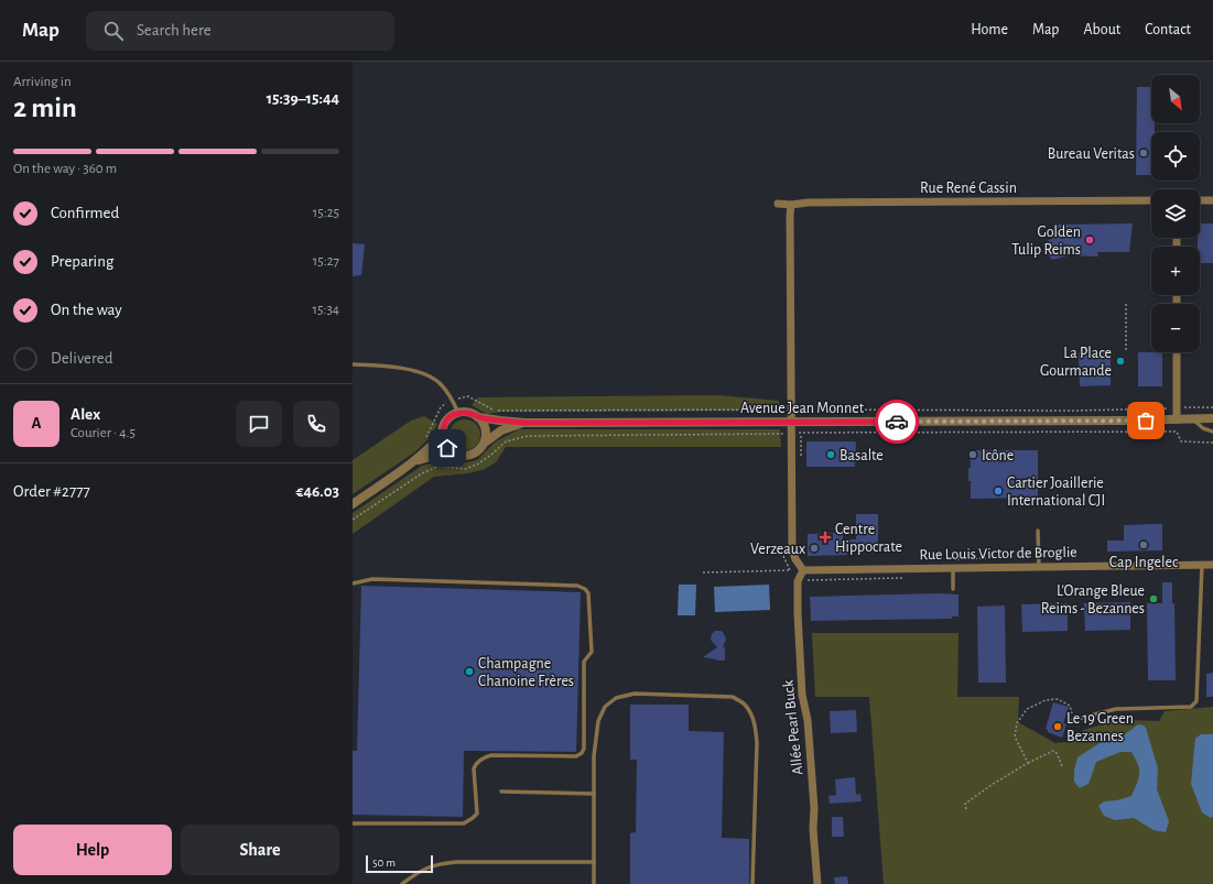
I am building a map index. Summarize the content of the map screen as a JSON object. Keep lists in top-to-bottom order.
{
  "streets": {
    "street": [
      "Rue René Cassin",
      "Avenue Jean Monnet",
      "Rue Louis Victor de Broglie",
      "Allée Pearl Buck"
    ]
  },
  "crossings": [
    ["Rue Louis Victor de Broglie", "Allée Pearl Buck"]
  ],
  "places": {
    "other": [
      "Bureau Veritas",
      "Golden Tulip Reims",
      "La Place Gourmande",
      "Basalte",
      "Icône",
      "Cartier Joaillerie International CJI",
      "Cap Ingelec",
      "Verzeaux",
      "L'Orange Bleue Reims - Bezannes",
      "Champagne Chanoine Frères",
      "Le 19 Green Bezannes"
    ],
    "health": ["Centre Hippocrate"]
  },
  "scale_bar": "50 m",
  "north": "bottom right",
  "page": {
    "header": "Map",
    "search": "Search here",
    "nav": [
      "Home",
      "Map",
      "About",
      "Contact"
    ],
    "heading": ["2 min", "Arriving in", "15:39–15:44"],
    "panel": [
      "Alex",
      "Courier · 4.5",
      "Order #2777",
      "€46.03"
    ],
    "map_buttons": ["+", "−"],
    "bar": "On the way · 360 m",
    "list": [
      ["Confirmed", "15:25"],
      ["Preparing", "15:27"],
      ["On the way", "15:34"],
      "Delivered"
    ],
    "round": "A",
    "buttons": ["Help", "Share"],
    "scale": "50 m"
  }
}
